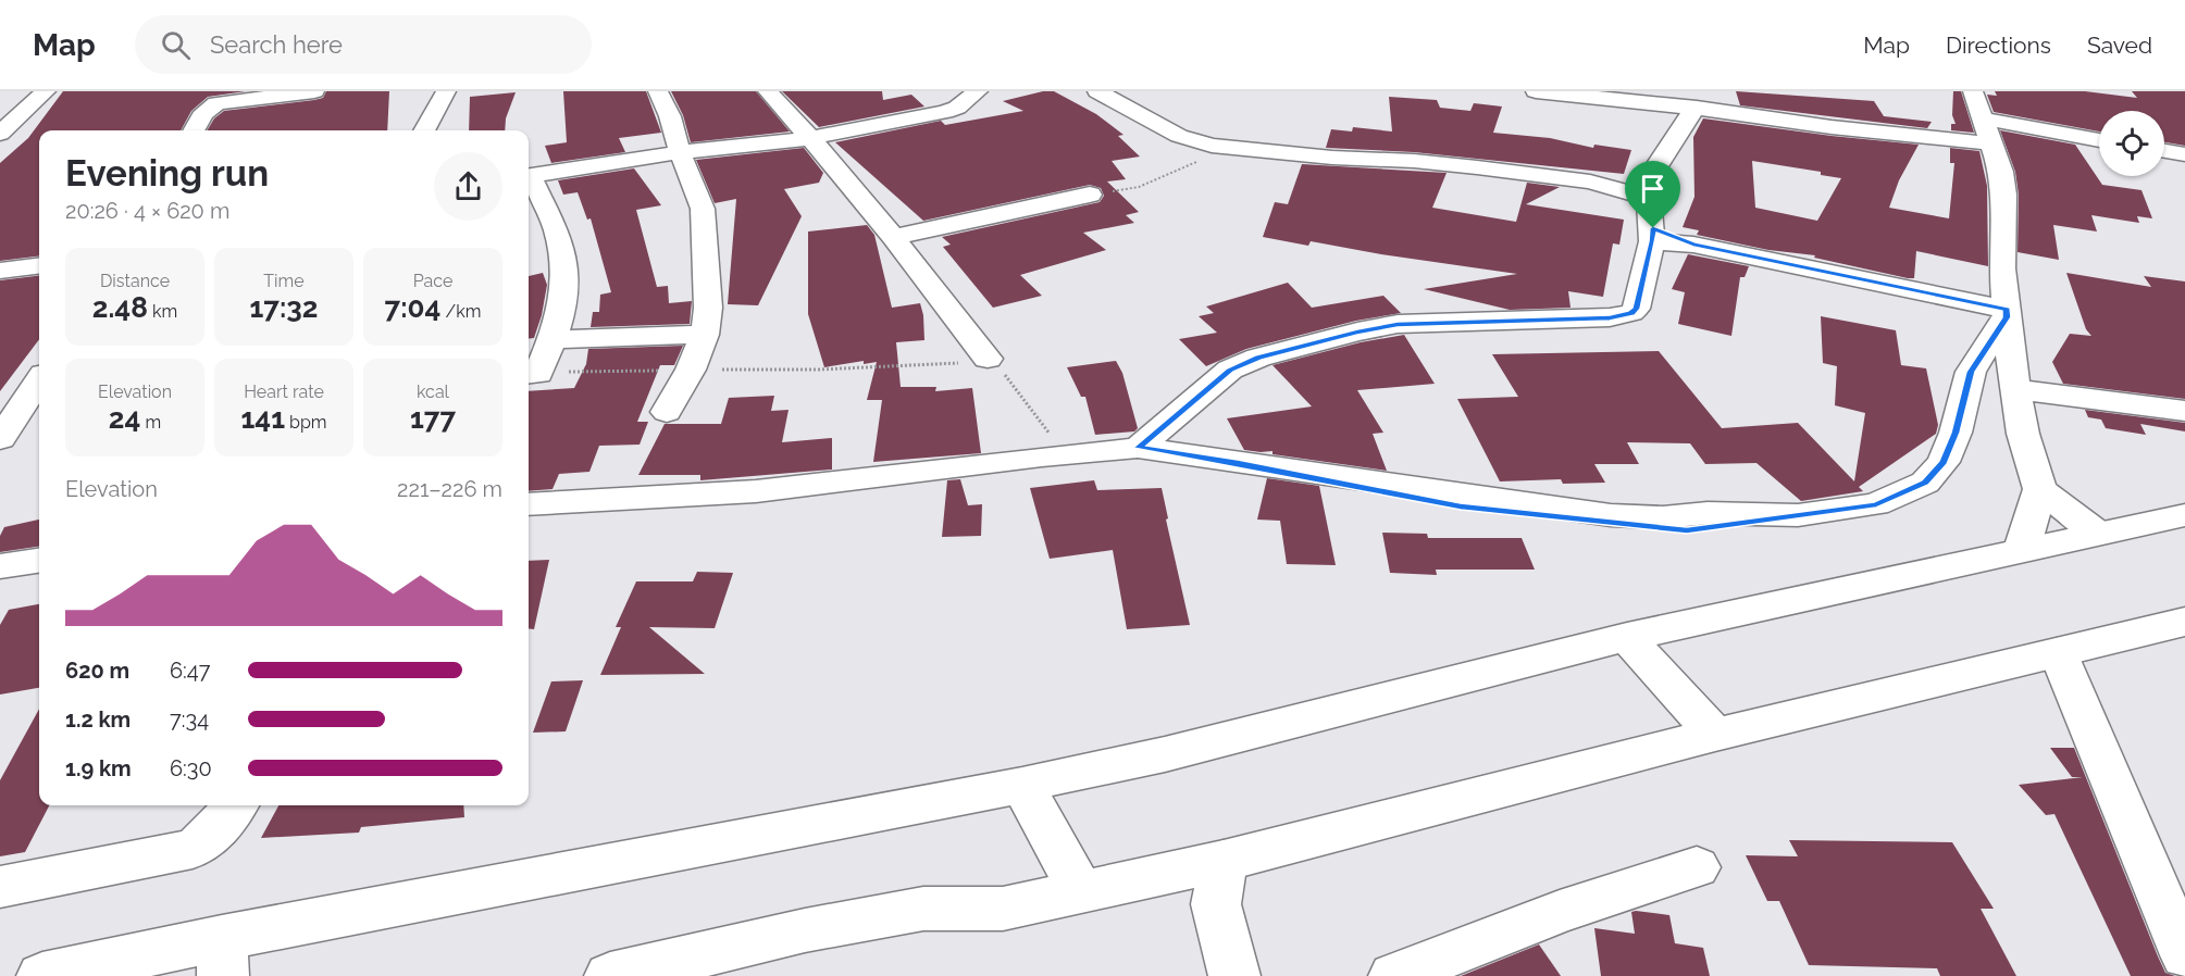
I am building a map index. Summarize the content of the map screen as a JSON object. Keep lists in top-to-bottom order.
{
  "page": {
    "header": "Map",
    "search": "Search here",
    "nav": ["Map", "Directions", "Saved"],
    "heading": ["Evening run", "20:26 · 4 × 620 m"],
    "stats": [
      ["Distance", "2.48 km"],
      ["Time", "17:32"],
      ["Pace", "7:04 /km"],
      ["Elevation", "24 m"],
      ["Heart rate", "141 bpm"],
      ["kcal", "177"]
    ],
    "chart": ["Elevation", "221–226 m"],
    "list": [
      {
        "name": "620 m",
        "note": "6:47"
      },
      {
        "name": "1.2 km",
        "note": "7:34"
      },
      {
        "name": "1.9 km",
        "note": "6:30"
      }
    ]
  }
}
